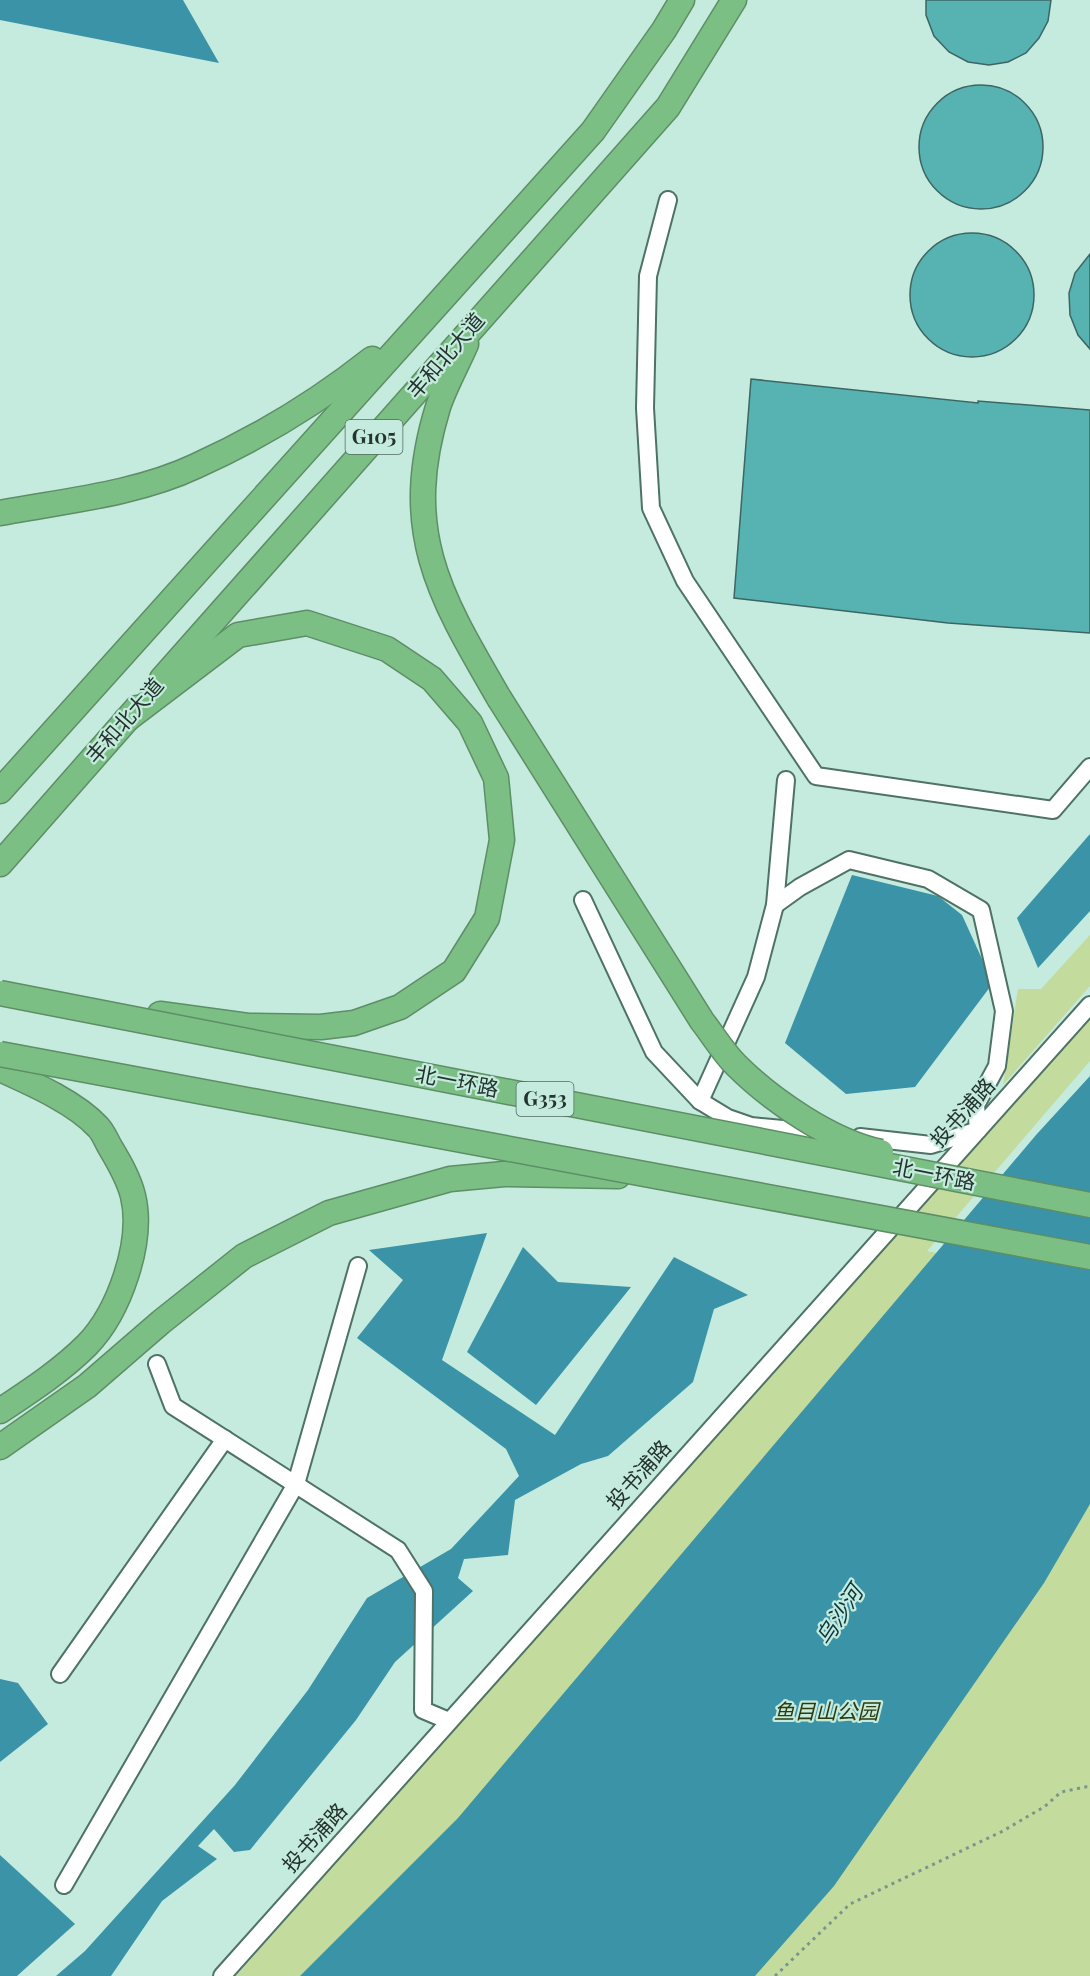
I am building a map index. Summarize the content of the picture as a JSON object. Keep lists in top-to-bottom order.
{
  "streets": {
    "highway": [
      "丰和北大道",
      "G105",
      "北一环路",
      "G353"
    ],
    "street": ["投书浦路"]
  },
  "water": ["乌沙河"],
  "parks": ["鱼目山公园"]
}
